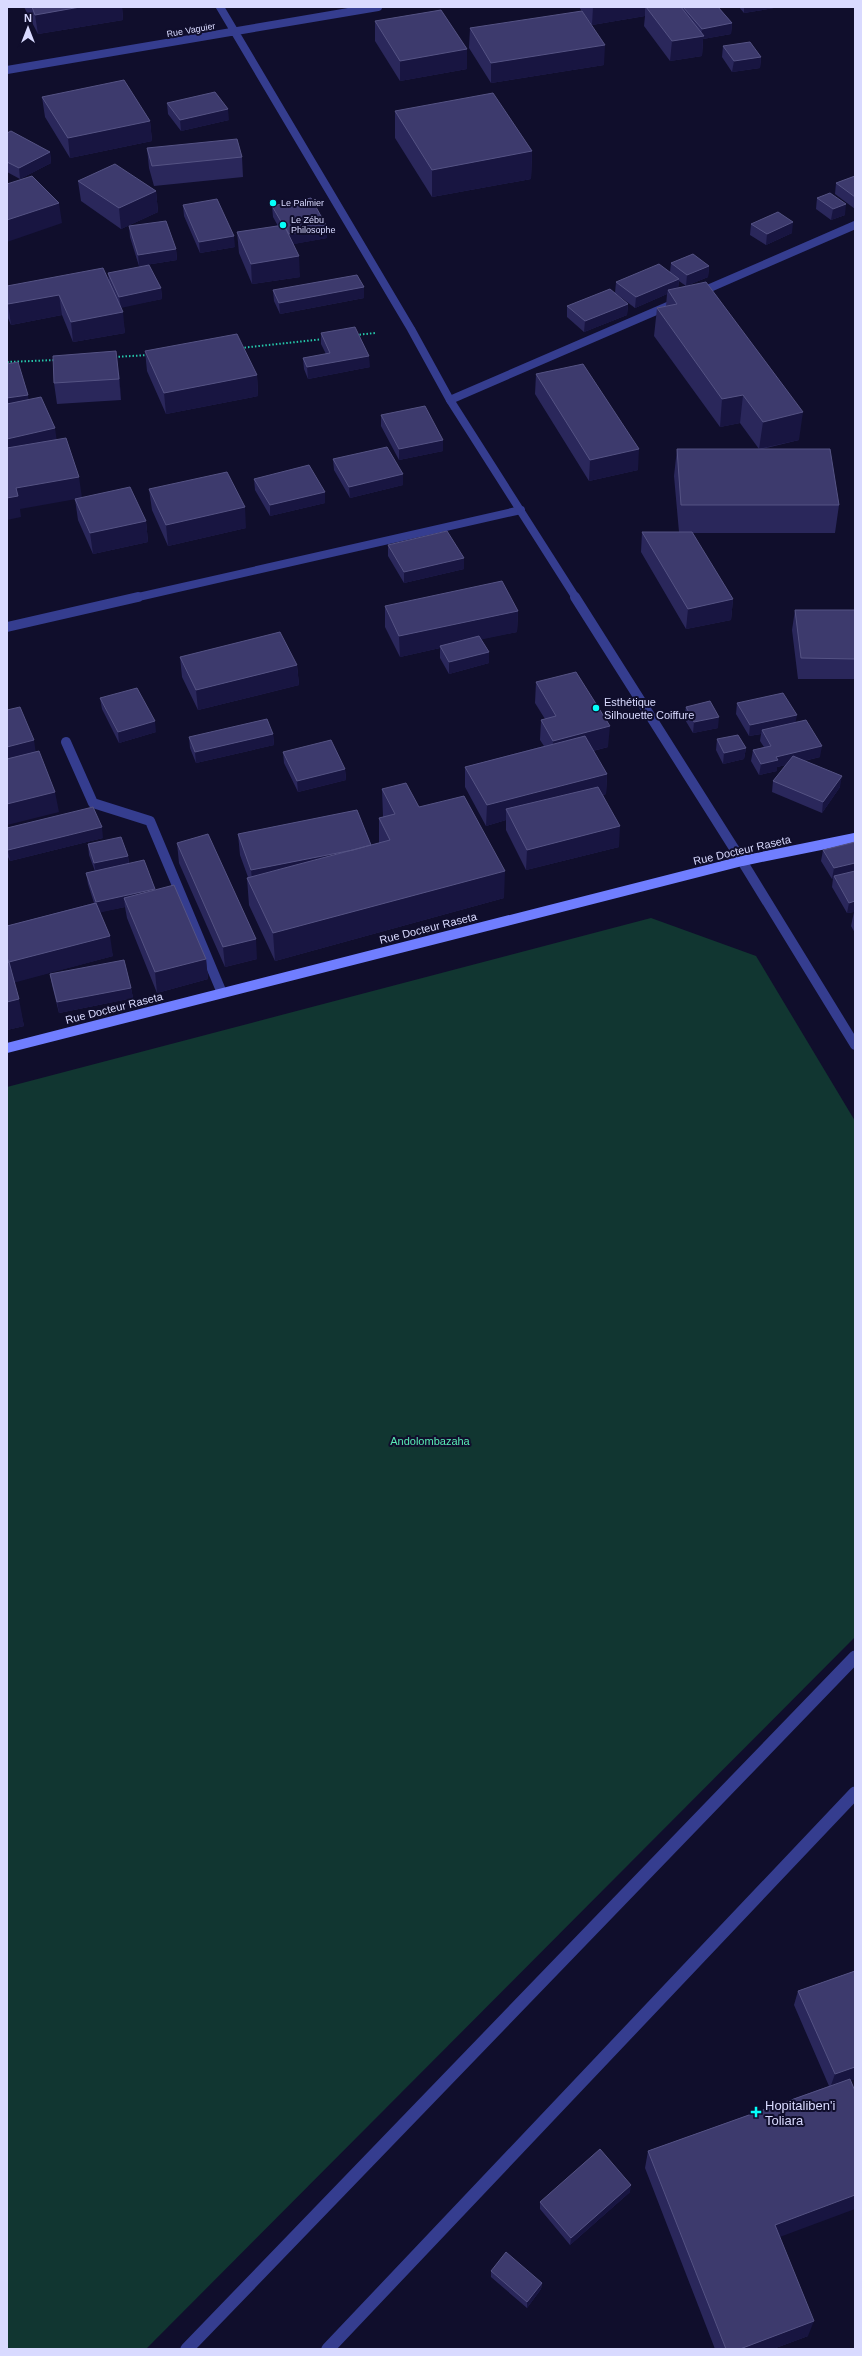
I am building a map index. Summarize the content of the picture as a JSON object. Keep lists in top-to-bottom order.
{
  "streets": {
    "main road": ["Rue Docteur Raseta"],
    "street": ["Rue Vaguier"]
  },
  "parks": ["Andolombazaha"],
  "places": {
    "other": ["Le Palmier", "Le Zébu Philosophe", "Esthétique Silhouette Coiffure"],
    "health": ["Hopitaliben'i Toliara"]
  },
  "north": "top"
}
